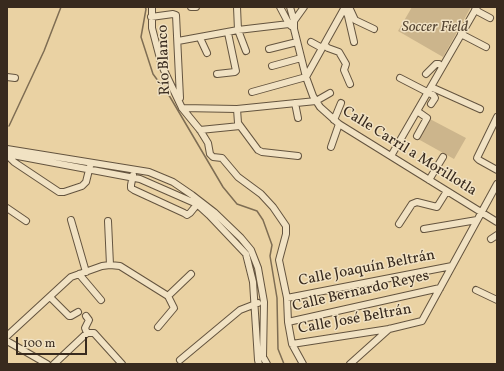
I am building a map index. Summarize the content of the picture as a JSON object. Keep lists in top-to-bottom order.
{
  "streets": {
    "street": [
      "Río Blanco",
      "Calle Carril a Morillotla",
      "Calle Joaquín Beltrán",
      "Calle Bernardo Reyes",
      "Calle José Beltrán"
    ]
  },
  "crossings": [
    ["Calle Bernardo Reyes", "Calle José Beltrán"]
  ],
  "parks": ["Soccer Field"],
  "scale_bar": "100 m"
}
